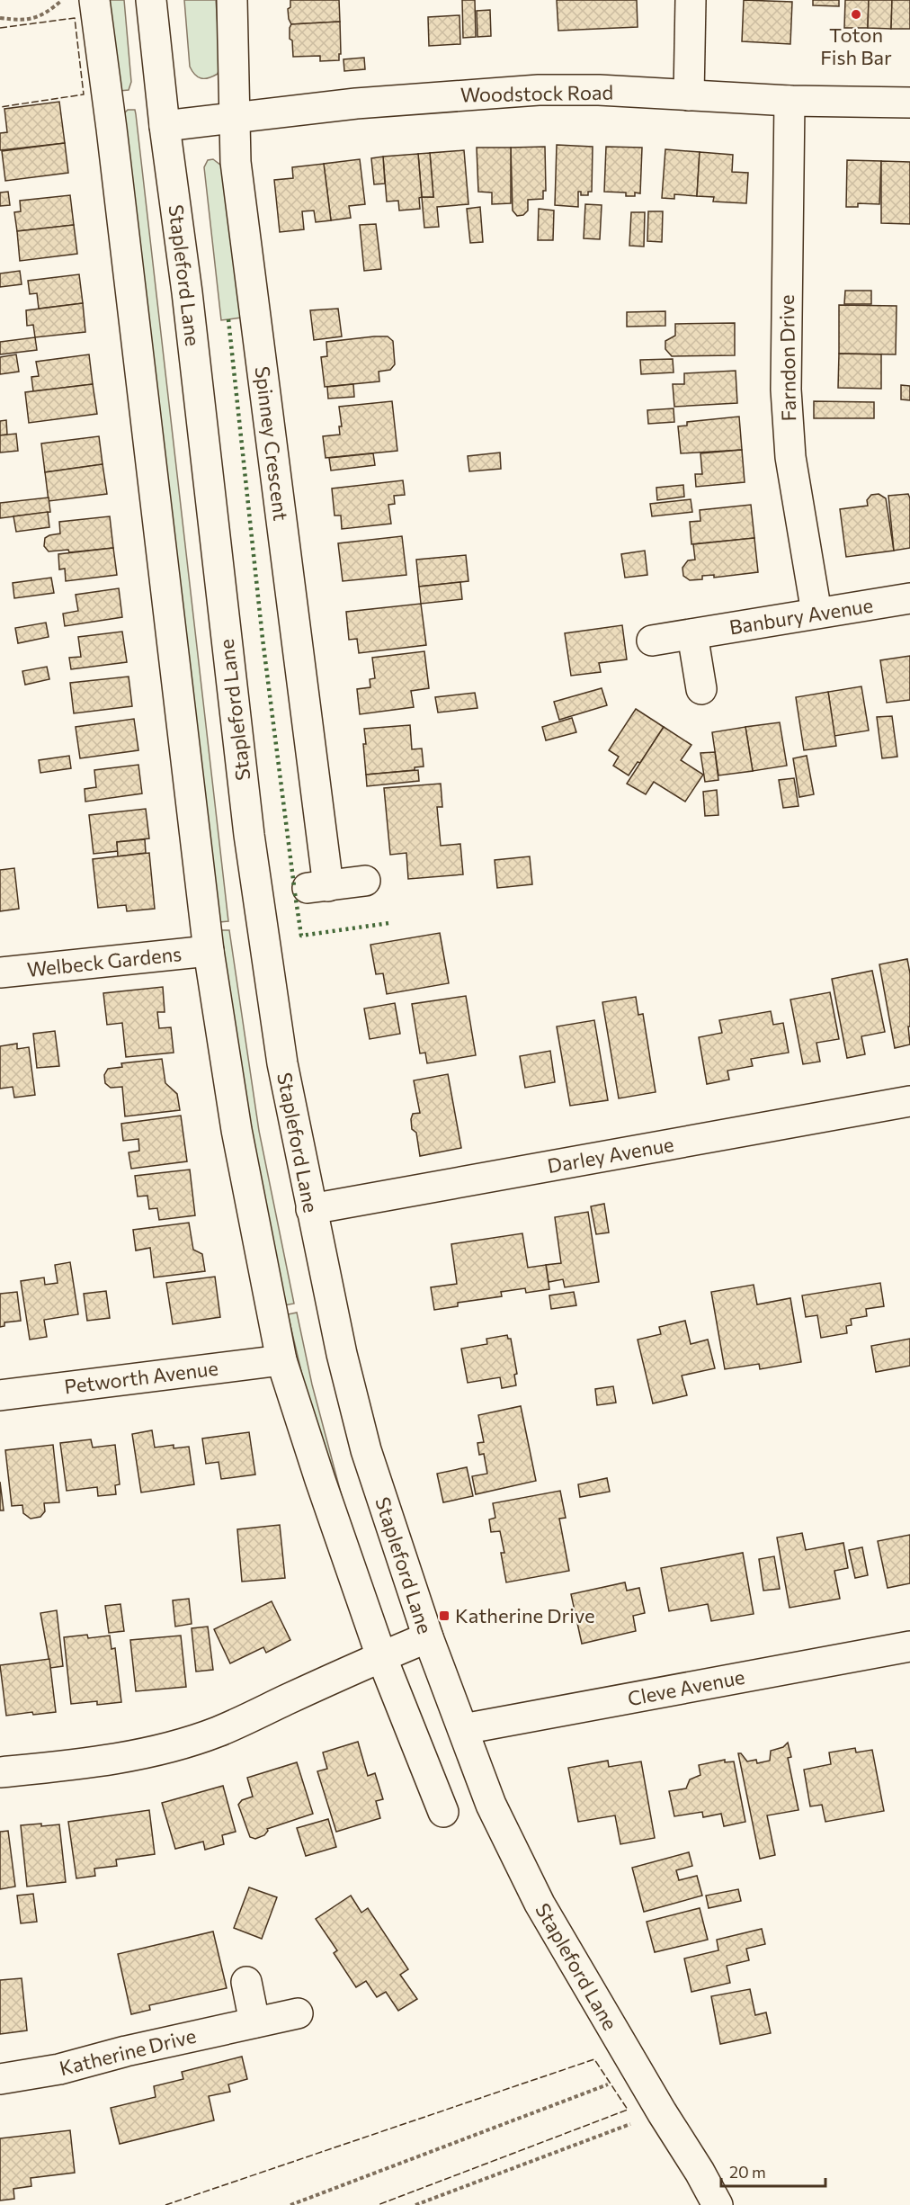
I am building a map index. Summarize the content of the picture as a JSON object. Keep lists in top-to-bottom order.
{
  "streets": {
    "street": [
      "Woodstock Road",
      "Stapleford Lane",
      "Farndon Drive",
      "Spinney Crescent",
      "Banbury Avenue",
      "Welbeck Gardens",
      "Darley Avenue",
      "Petworth Avenue",
      "Cleve Avenue",
      "Katherine Drive"
    ]
  },
  "crossings": [
    ["Woodstock Road", "Stapleford Lane"],
    ["Woodstock Road", "Farndon Drive"],
    ["Woodstock Road", "Spinney Crescent"],
    ["Stapleford Lane", "Darley Avenue"],
    ["Stapleford Lane", "Cleve Avenue"],
    ["Farndon Drive", "Banbury Avenue"]
  ],
  "places": {
    "other": ["Toton Fish Bar"],
    "transit": ["Katherine Drive"]
  },
  "scale_bar": "20 m"
}
